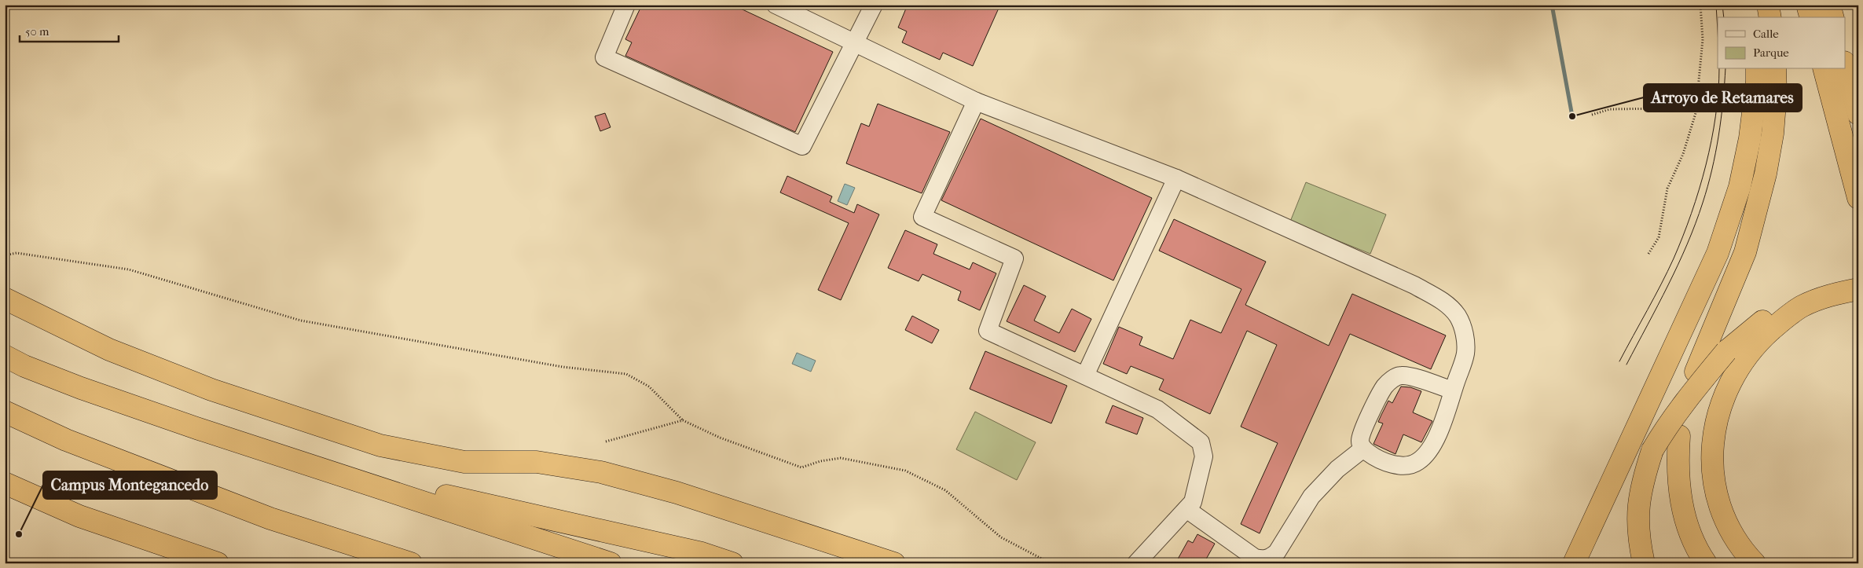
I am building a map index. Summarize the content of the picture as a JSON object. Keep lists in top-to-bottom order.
{
  "places": ["Arroyo de Retamares", "Campus Montegancedo"],
  "legend": ["Calle", "Parque"],
  "scale_bar": "50 m"
}
